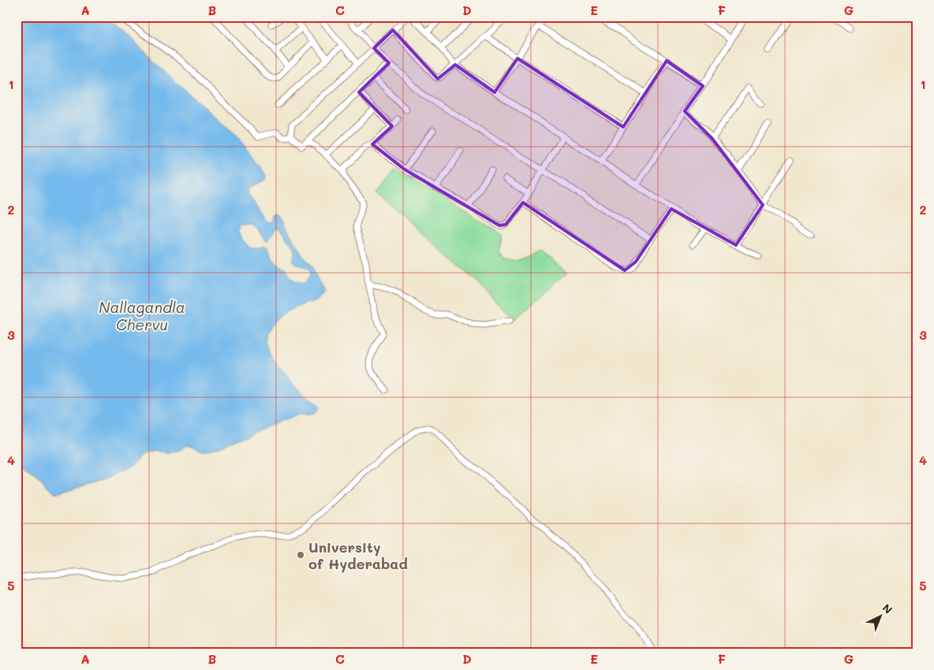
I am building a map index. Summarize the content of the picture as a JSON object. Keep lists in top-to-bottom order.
{
  "water": ["Nallagandla Chervu"],
  "places": ["University of Hyderabad"],
  "north": "top right",
  "grid": {
    "columns": [
      "A",
      "B",
      "C",
      "D",
      "E",
      "F",
      "G"
    ],
    "rows": [
      "1",
      "2",
      "3",
      "4",
      "5"
    ]
  }
}
